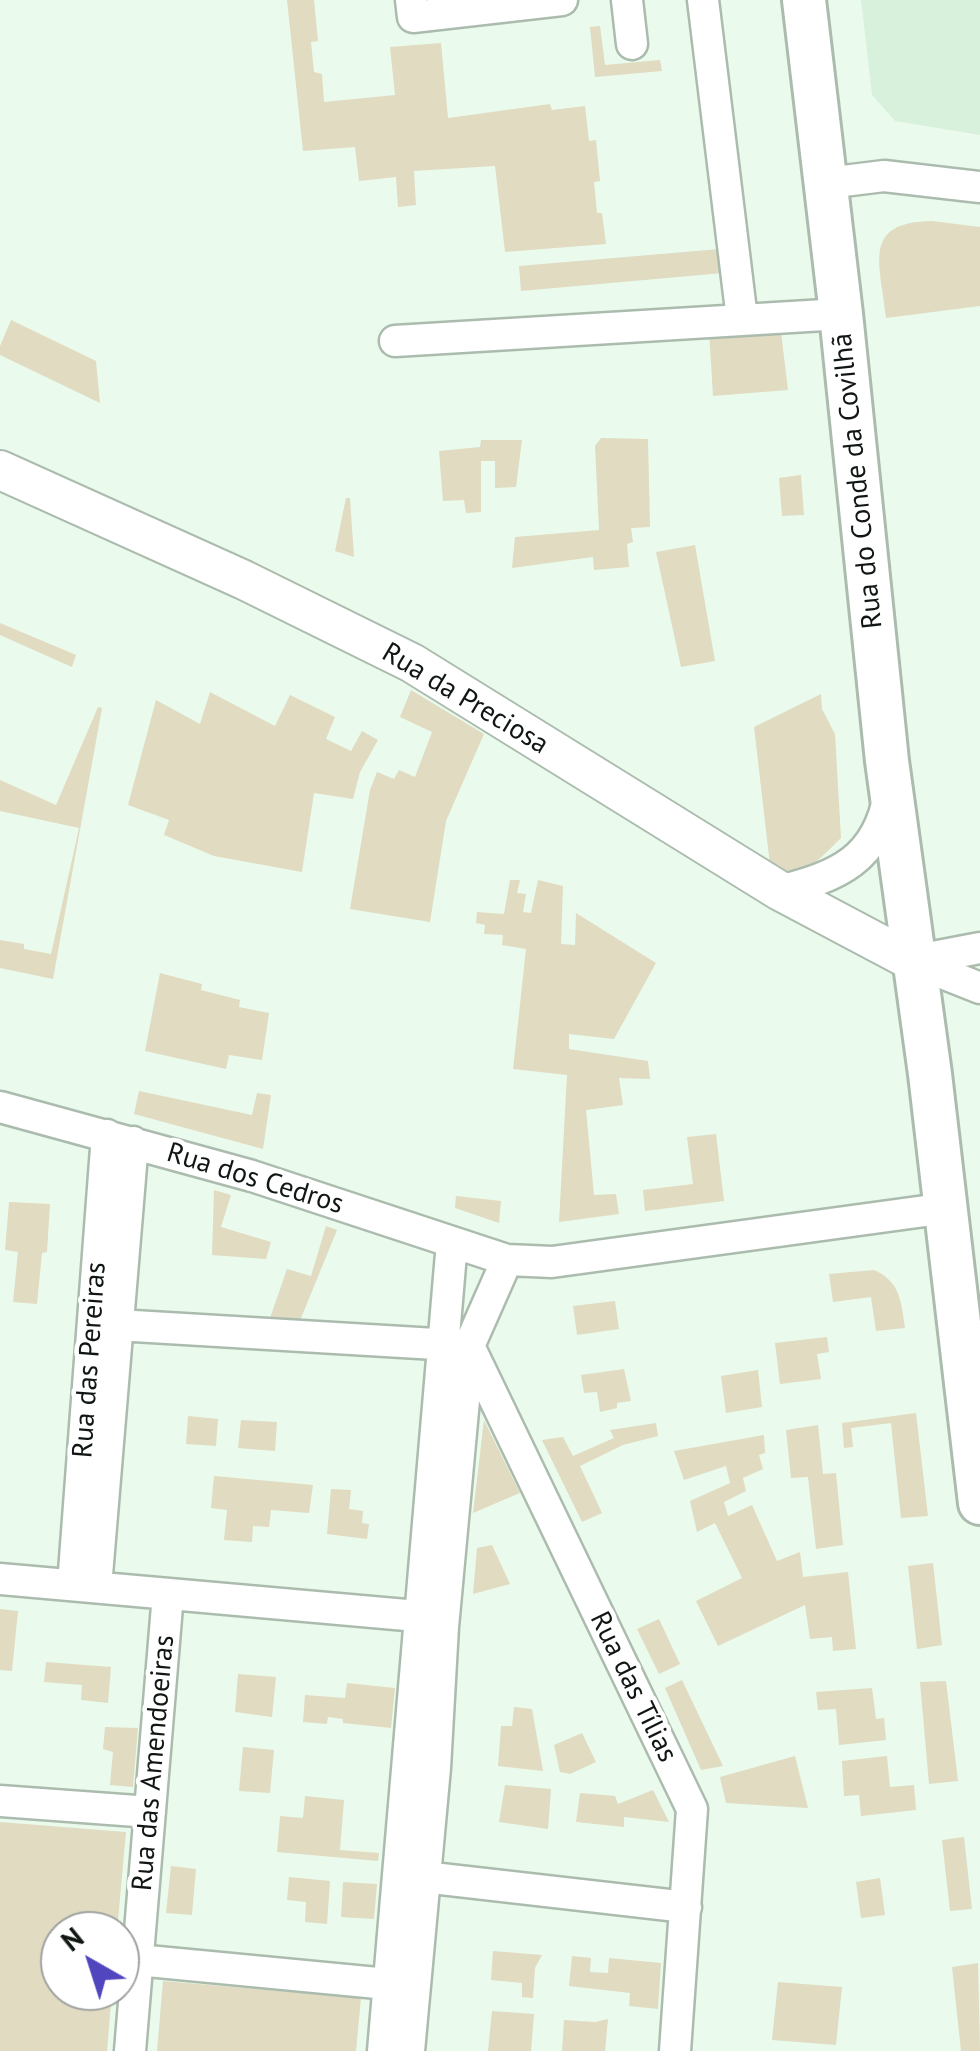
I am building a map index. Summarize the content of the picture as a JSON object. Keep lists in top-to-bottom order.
{
  "streets": {
    "main road": ["Rua do Conde da Covilhã"],
    "street": [
      "Rua da Preciosa",
      "Rua dos Cedros",
      "Rua das Pereiras",
      "Rua das Tílias",
      "Rua das Amendoeiras"
    ]
  },
  "crossings": [
    ["Rua do Conde da Covilhã", "Rua da Preciosa"],
    ["Rua do Conde da Covilhã", "Rua dos Cedros"],
    ["Rua dos Cedros", "Rua das Pereiras"]
  ],
  "north": "top left"
}
